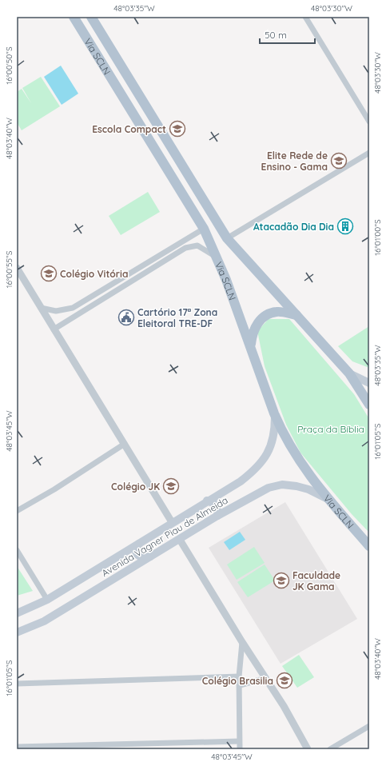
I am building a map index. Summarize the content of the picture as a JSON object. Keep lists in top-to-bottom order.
{
  "streets": {
    "main road": ["Via SCLN", "Avenida Vagner Piau de Almeida"]
  },
  "crossings": [
    ["Via SCLN", "Avenida Vagner Piau de Almeida"]
  ],
  "parks": ["Praça da Bíblia"],
  "places": {
    "school or university": [
      "Escola Compact",
      "Elite Rede de Ensino - Gama",
      "Colégio Vitória",
      "Colégio JK",
      "Faculdade JK Gama",
      "Colégio Brasilia"
    ],
    "building": ["Atacadão Dia Dia"],
    "public building": ["Cartório 17ª Zona Eleitoral TRE-DF"]
  },
  "scale_bar": "50 m",
  "coordinates": [
    "48°03'35\"W",
    "48°03'30\"W",
    "16°00'50\"S",
    "48°03'40\"W",
    "16°01'00\"S",
    "16°00'55\"S",
    "48°03'45\"W",
    "16°01'05\"S"
  ]
}
